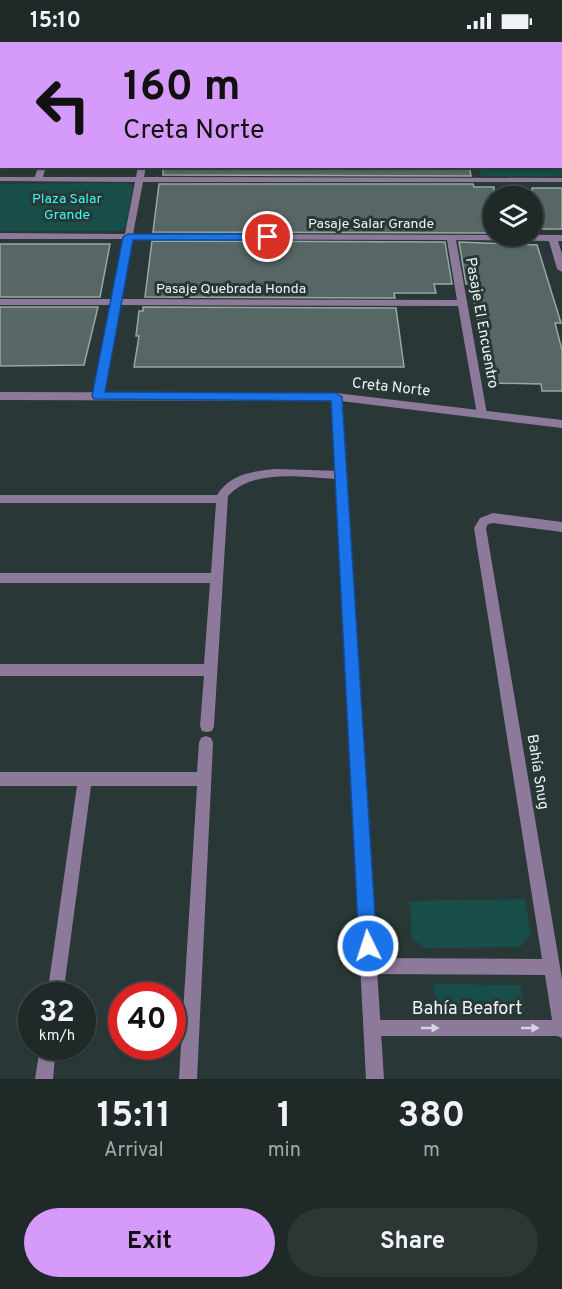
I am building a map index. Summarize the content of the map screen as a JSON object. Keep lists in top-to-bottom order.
{
  "streets": {
    "street": [
      "Pasaje Salar Grande",
      "Pasaje Quebrada Honda",
      "Pasaje El Encuentro",
      "Creta Norte",
      "Bahía Snug",
      "Bahía Beafort"
    ]
  },
  "crossings": [
    ["Pasaje Salar Grande", "Pasaje El Encuentro"],
    ["Pasaje Quebrada Honda", "Pasaje El Encuentro"],
    ["Pasaje El Encuentro", "Creta Norte"],
    ["Bahía Snug", "Bahía Beafort"]
  ],
  "parks": ["Plaza Salar Grande"],
  "page": {
    "status": "15:10",
    "turn": ["160 m", "Creta Norte"],
    "speed": "32 km/h",
    "limit": "40",
    "eta": [
      "15:11",
      "Arrival",
      "1",
      "min",
      "380",
      "m"
    ],
    "buttons": ["Exit", "Share"]
  }
}
